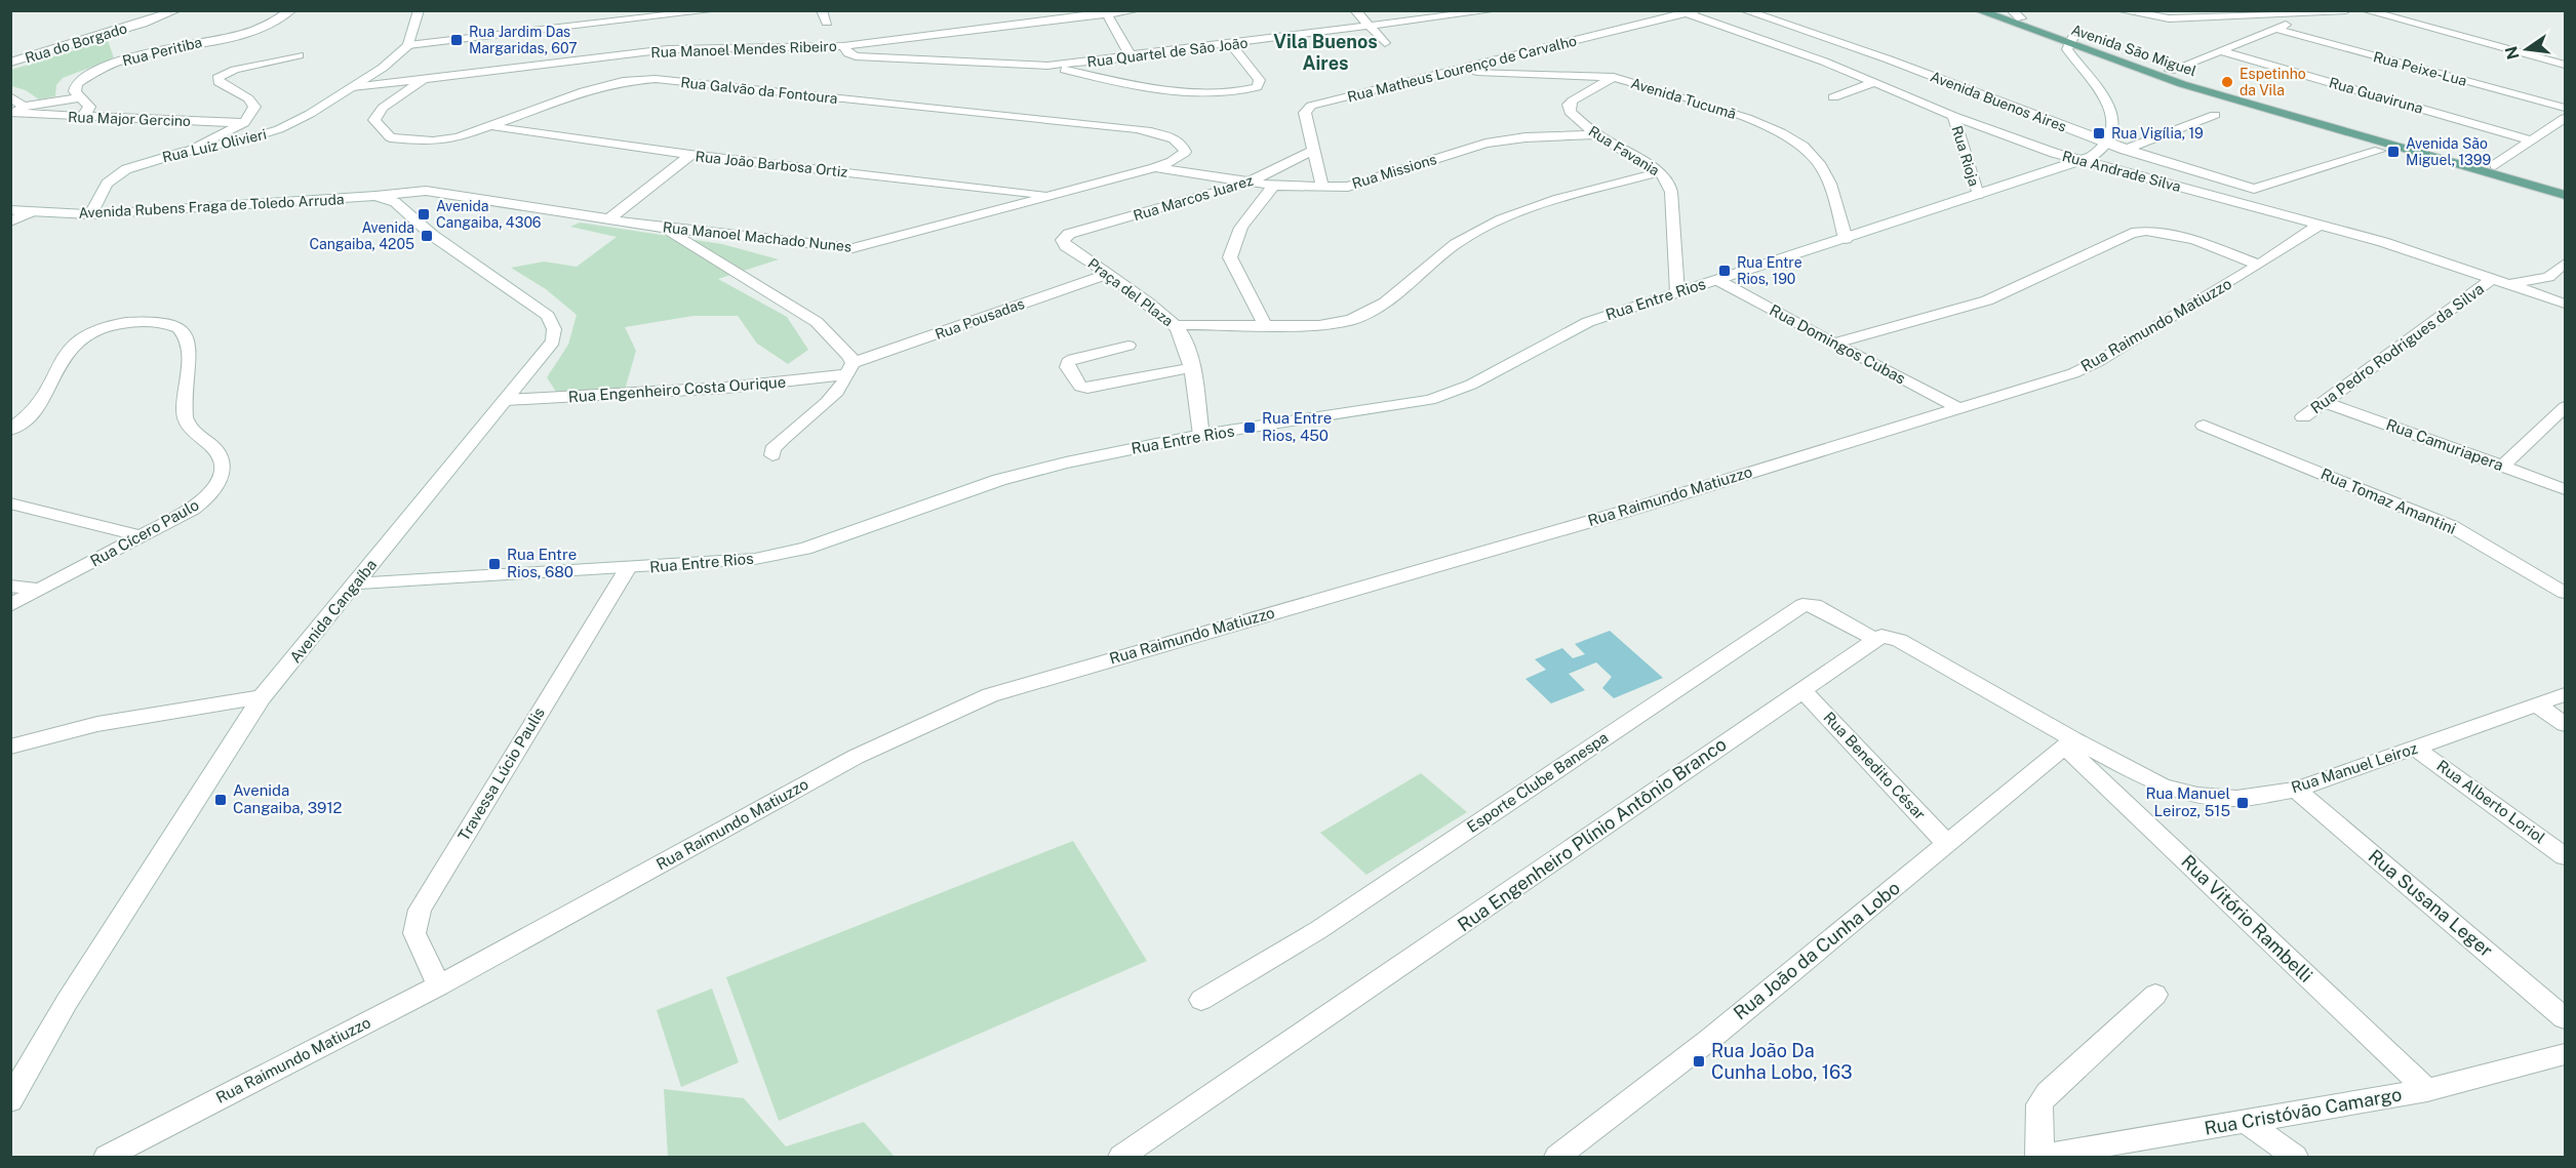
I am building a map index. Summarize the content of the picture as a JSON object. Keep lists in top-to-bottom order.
{
  "streets": {
    "main road": ["Avenida São Miguel"],
    "street": [
      "Rua do Borgado",
      "Rua Manoel Mendes Ribeiro",
      "Rua Peritiba",
      "Rua Quartel de São João",
      "Rua Matheus Lourenço de Carvalho",
      "Rua Peixe-Lua",
      "Rua Galvão da Fontoura",
      "Rua Guaviruna",
      "Avenida Tucumã",
      "Avenida Buenos Aires",
      "Rua Major Gercino",
      "Rua Luiz Olivieri",
      "Rua Favania",
      "Rua Rioja",
      "Rua João Barbosa Ortiz",
      "Rua Missions",
      "Rua Andrade Silva",
      "Rua Marcos Juarez",
      "Avenida Rubens Fraga de Toledo Arruda",
      "Rua Manoel Machado Nunes",
      "Praça del Plaza",
      "Rua Entre Rios",
      "Rua Pousadas",
      "Rua Raimundo Matiuzzo",
      "Rua Domingos Cubas",
      "Rua Pedro Rodrigues da Silva",
      "Rua Engenheiro Costa Ourique",
      "Rua Camuriapera",
      "Rua Tomaz Amantini",
      "Rua Cícero Paulo",
      "Avenida Cangaíba",
      "Rua Benedito César",
      "Rua Manuel Leiroz",
      "Travessa Lúcio Paulis",
      "Esporte Clube Banespa",
      "Rua Alberto Loriol",
      "Rua Engenheiro Plínio Antônio Branco",
      "Rua Susana Leger",
      "Rua Vitório Rambelli",
      "Rua João da Cunha Lobo",
      "Rua Cristóvão Camargo"
    ]
  },
  "crossings": [
    ["Rua Manoel Mendes Ribeiro", "Rua Quartel de São João"],
    ["Rua Manoel Mendes Ribeiro", "Rua Galvão da Fontoura"],
    ["Rua Manoel Mendes Ribeiro", "Rua Luiz Olivieri"],
    ["Rua Peritiba", "Rua Major Gercino"],
    ["Rua Matheus Lourenço de Carvalho", "Avenida Tucumã"],
    ["Rua Matheus Lourenço de Carvalho", "Rua Missions"],
    ["Rua Matheus Lourenço de Carvalho", "Rua Andrade Silva"],
    ["Rua Matheus Lourenço de Carvalho", "Rua Marcos Juarez"],
    ["Rua Galvão da Fontoura", "Rua João Barbosa Ortiz"],
    ["Rua Galvão da Fontoura", "Rua Missions"],
    ["Rua Galvão da Fontoura", "Rua Manoel Machado Nunes"],
    ["Avenida Tucumã", "Rua Favania"],
    ["Avenida Tucumã", "Rua Entre Rios"],
    ["Avenida Buenos Aires", "Rua Andrade Silva"],
    ["Avenida Buenos Aires", "Rua Entre Rios"],
    ["Rua Luiz Olivieri", "Avenida Rubens Fraga de Toledo Arruda"],
    ["Rua Favania", "Rua Missions"],
    ["Rua Favania", "Rua Entre Rios"],
    ["Rua Rioja", "Rua Andrade Silva"],
    ["Rua Rioja", "Rua Entre Rios"],
    ["Rua João Barbosa Ortiz", "Rua Manoel Machado Nunes"],
    ["Rua Missions", "Rua Marcos Juarez"],
    ["Rua Missions", "Rua Manoel Machado Nunes"],
    ["Rua Andrade Silva", "Rua Entre Rios"],
    ["Rua Andrade Silva", "Rua Raimundo Matiuzzo"],
    ["Rua Andrade Silva", "Rua Pedro Rodrigues da Silva"],
    ["Rua Marcos Juarez", "Praça del Plaza"],
    ["Avenida Rubens Fraga de Toledo Arruda", "Rua Manoel Machado Nunes"],
    ["Avenida Rubens Fraga de Toledo Arruda", "Avenida Cangaíba"],
    ["Rua Manoel Machado Nunes", "Avenida Cangaíba"],
    ["Praça del Plaza", "Rua Entre Rios"],
    ["Praça del Plaza", "Rua Pousadas"],
    ["Rua Entre Rios", "Rua Domingos Cubas"],
    ["Rua Entre Rios", "Avenida Cangaíba"],
    ["Rua Entre Rios", "Travessa Lúcio Paulis"],
    ["Rua Pousadas", "Rua Engenheiro Costa Ourique"],
    ["Rua Raimundo Matiuzzo", "Rua Domingos Cubas"],
    ["Rua Raimundo Matiuzzo", "Travessa Lúcio Paulis"],
    ["Rua Pedro Rodrigues da Silva", "Rua Camuriapera"],
    ["Rua Engenheiro Costa Ourique", "Avenida Cangaíba"],
    ["Rua Benedito César", "Rua Engenheiro Plínio Antônio Branco"],
    ["Rua Benedito César", "Rua João da Cunha Lobo"],
    ["Rua Manuel Leiroz", "Rua Alberto Loriol"],
    ["Rua Manuel Leiroz", "Rua Susana Leger"],
    ["Rua Manuel Leiroz", "Rua Vitório Rambelli"],
    ["Rua Manuel Leiroz", "Rua João da Cunha Lobo"],
    ["Esporte Clube Banespa", "Rua Engenheiro Plínio Antônio Branco"],
    ["Rua Vitório Rambelli", "Rua João da Cunha Lobo"],
    ["Rua Vitório Rambelli", "Rua Cristóvão Camargo"]
  ],
  "districts": ["Vila Buenos Aires"],
  "places": {
    "transit": [
      "Rua Jardim Das Margaridas, 607",
      "Rua Vigília, 19",
      "Avenida São Miguel, 1399",
      "Avenida Cangaiba, 4306",
      "Avenida Cangaiba, 4205",
      "Rua Entre Rios, 190",
      "Rua Entre Rios, 450",
      "Rua Entre Rios, 680",
      "Avenida Cangaiba, 3912",
      "Rua Manuel Leiroz, 515",
      "Rua João Da Cunha Lobo, 163"
    ],
    "other": ["Espetinho da Vila"]
  },
  "north": "left"
}
